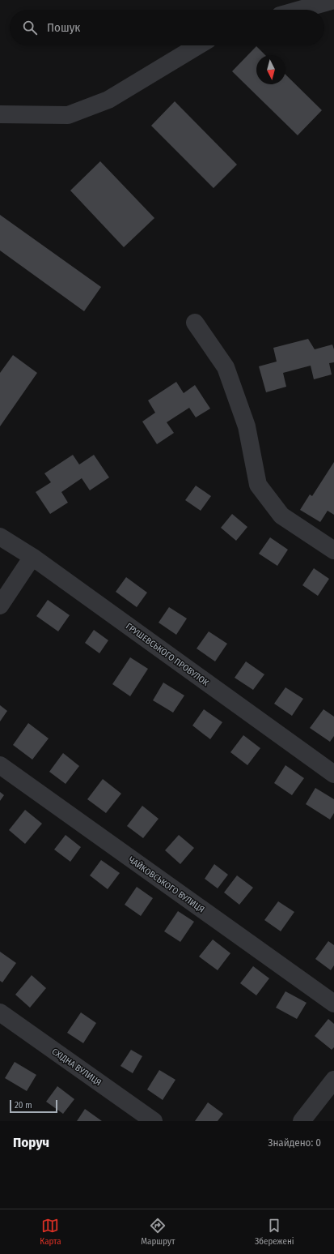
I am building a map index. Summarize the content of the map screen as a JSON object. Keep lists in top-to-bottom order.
{
  "streets": {
    "street": ["ГРУШЕВСЬКОГО ПРОВУЛОК", "ЧАЙКОВСЬКОГО ВУЛИЦЯ", "СХІДНА ВУЛИЦЯ"]
  },
  "scale_bar": "20 m",
  "north": "bottom",
  "page": {
    "search": "Пошук",
    "scale": "20 m",
    "heading": ["Поруч", "Знайдено: 0"],
    "nav": ["Карта", "Маршрут", "Збережені"]
  }
}
